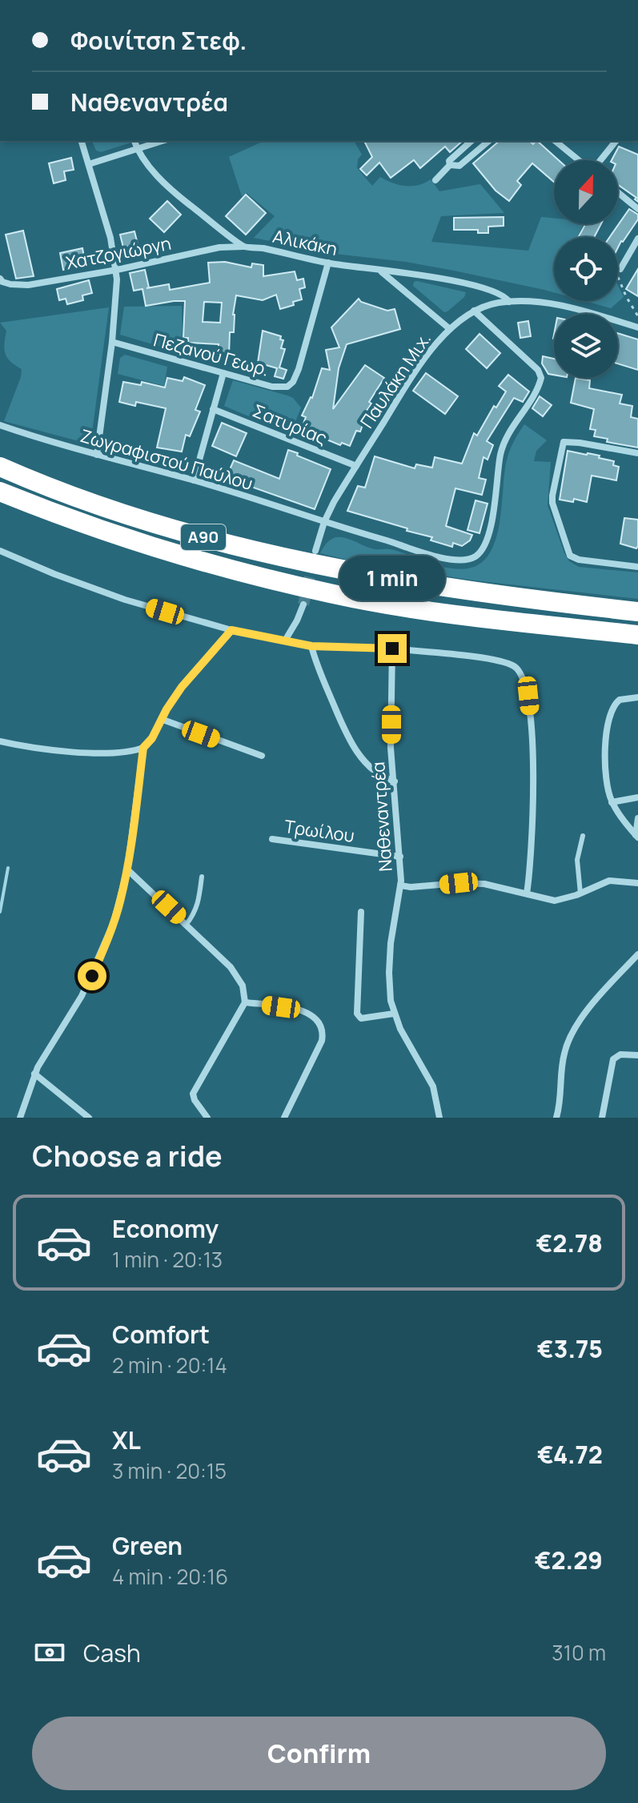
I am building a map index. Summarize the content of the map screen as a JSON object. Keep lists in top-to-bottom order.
{
  "streets": {
    "highway": ["Α90"],
    "street": [
      "Αλικάκη",
      "Χατζογιώργη",
      "Πεζανού Γεωρ.",
      "Παυλάκη Μιχ.",
      "Σατυρίας",
      "Ζωγραφιστού Παύλου",
      "Ναθεναντρέα",
      "Τρωίλου"
    ]
  },
  "crossings": [
    ["Αλικάκη", "Χατζογιώργη"],
    ["Αλικάκη", "Πεζανού Γεωρ."],
    ["Αλικάκη", "Παυλάκη Μιχ."],
    ["Παυλάκη Μιχ.", "Σατυρίας"],
    ["Παυλάκη Μιχ.", "Ζωγραφιστού Παύλου"],
    ["Ναθεναντρέα", "Τρωίλου"]
  ],
  "north": "top",
  "page": {
    "banner": ["Φοινίτση Στεφ.", "Ναθεναντρέα"],
    "bubble": "1 min",
    "heading": "Choose a ride",
    "list": [
      {
        "name": "Economy",
        "note": "1 min · 20:13",
        "value": "€2.78"
      },
      {
        "name": "Comfort",
        "note": "2 min · 20:14",
        "value": "€3.75"
      },
      {
        "name": "XL",
        "note": "3 min · 20:15",
        "value": "€4.72"
      },
      {
        "name": "Green",
        "note": "4 min · 20:16",
        "value": "€2.29"
      }
    ],
    "pay": ["Cash", "310 m"],
    "buttons": "Confirm"
  }
}
